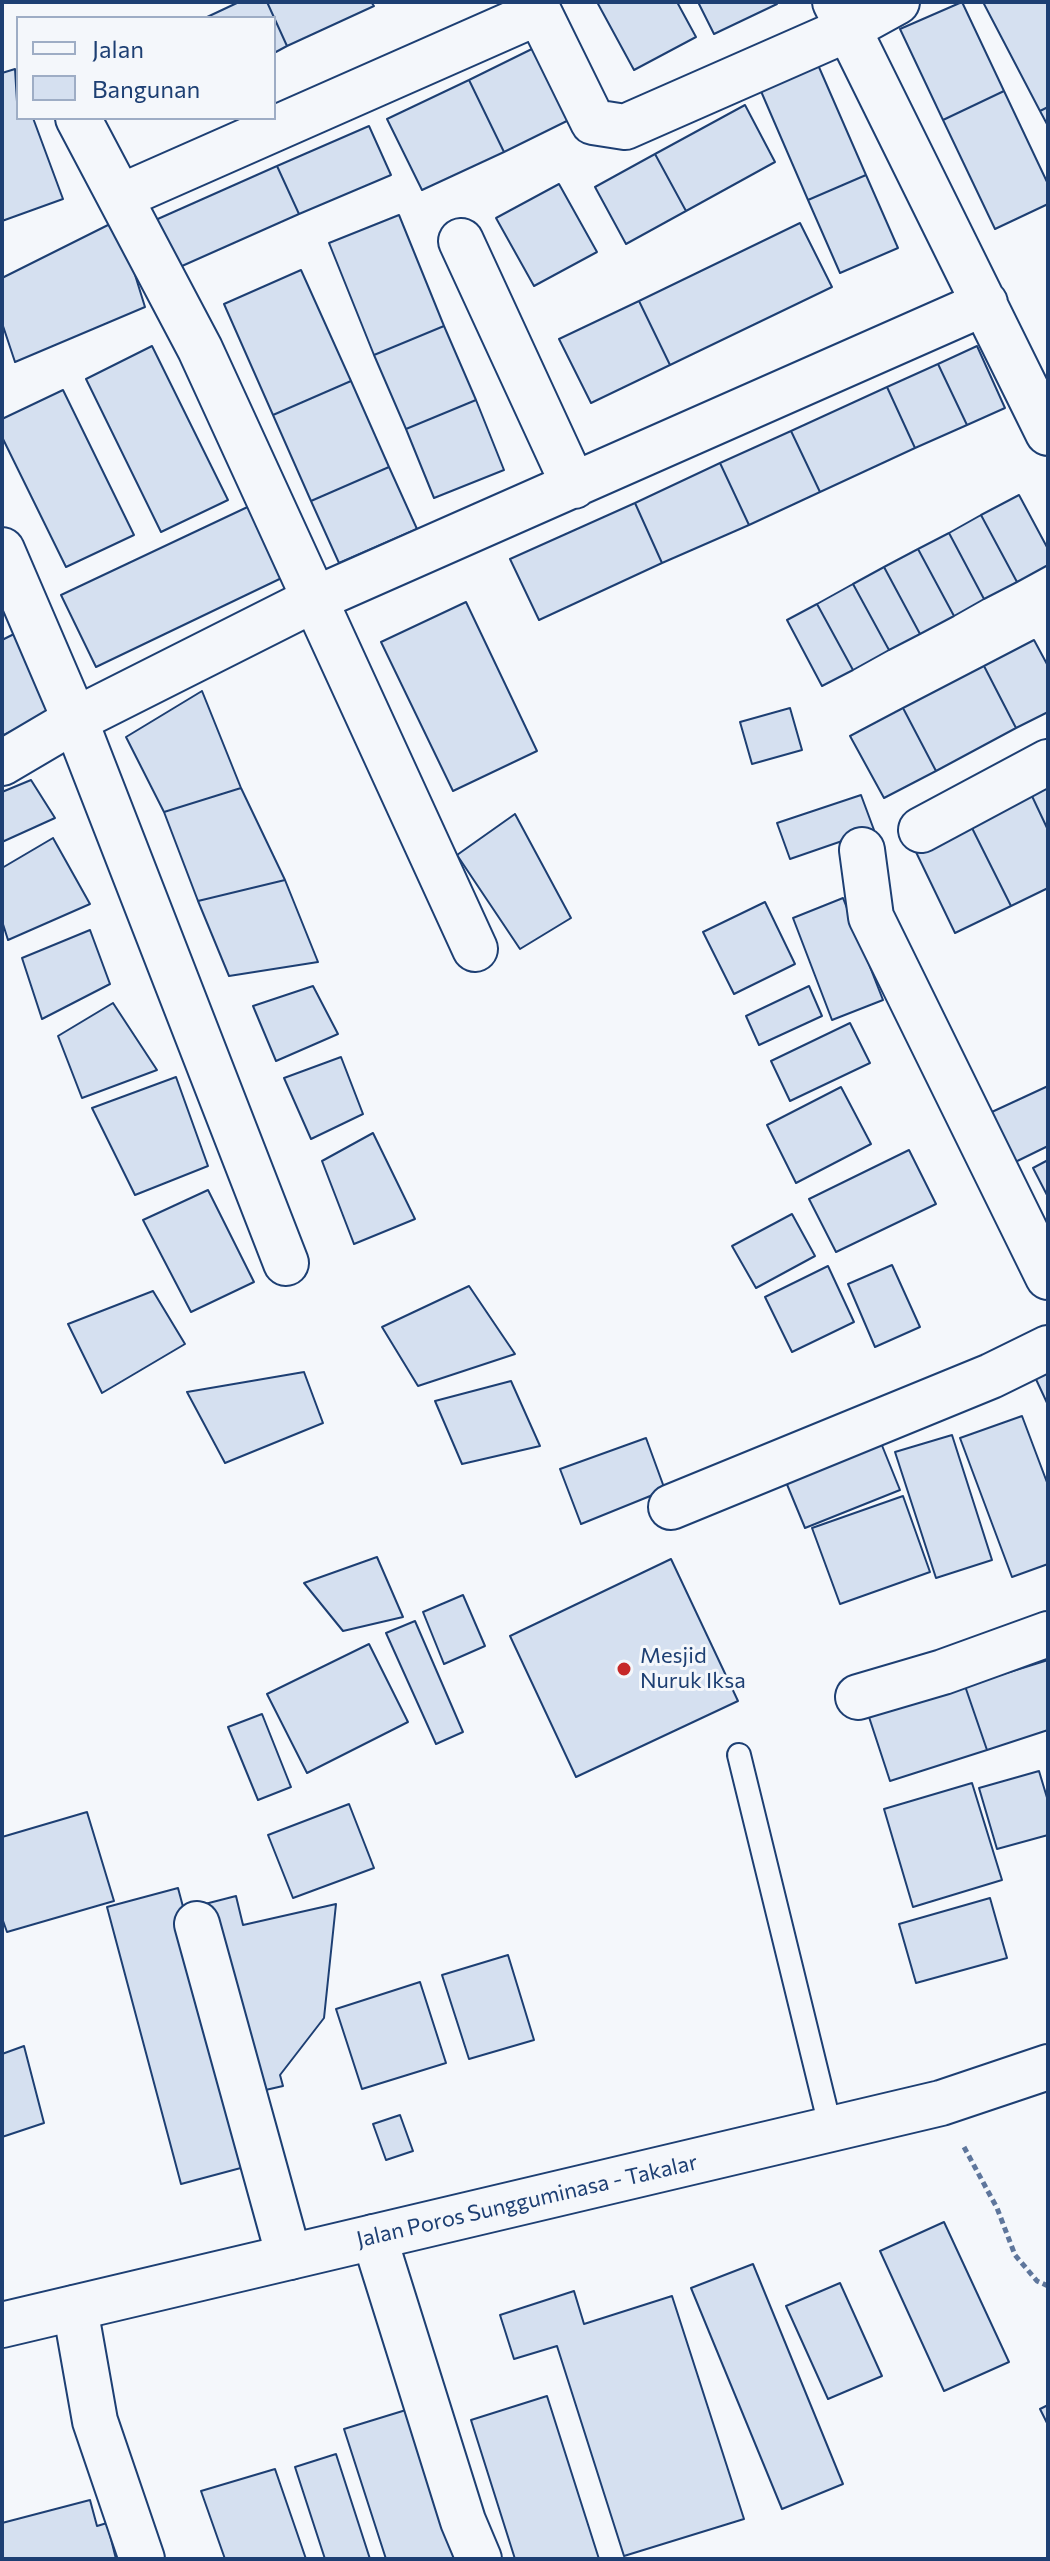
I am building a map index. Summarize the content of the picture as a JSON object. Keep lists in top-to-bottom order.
{
  "streets": {
    "main road": ["Jalan Poros Sungguminasa - Takalar"]
  },
  "places": ["Mesjid Nuruk Iksa"],
  "legend": ["Jalan", "Bangunan"]
}
